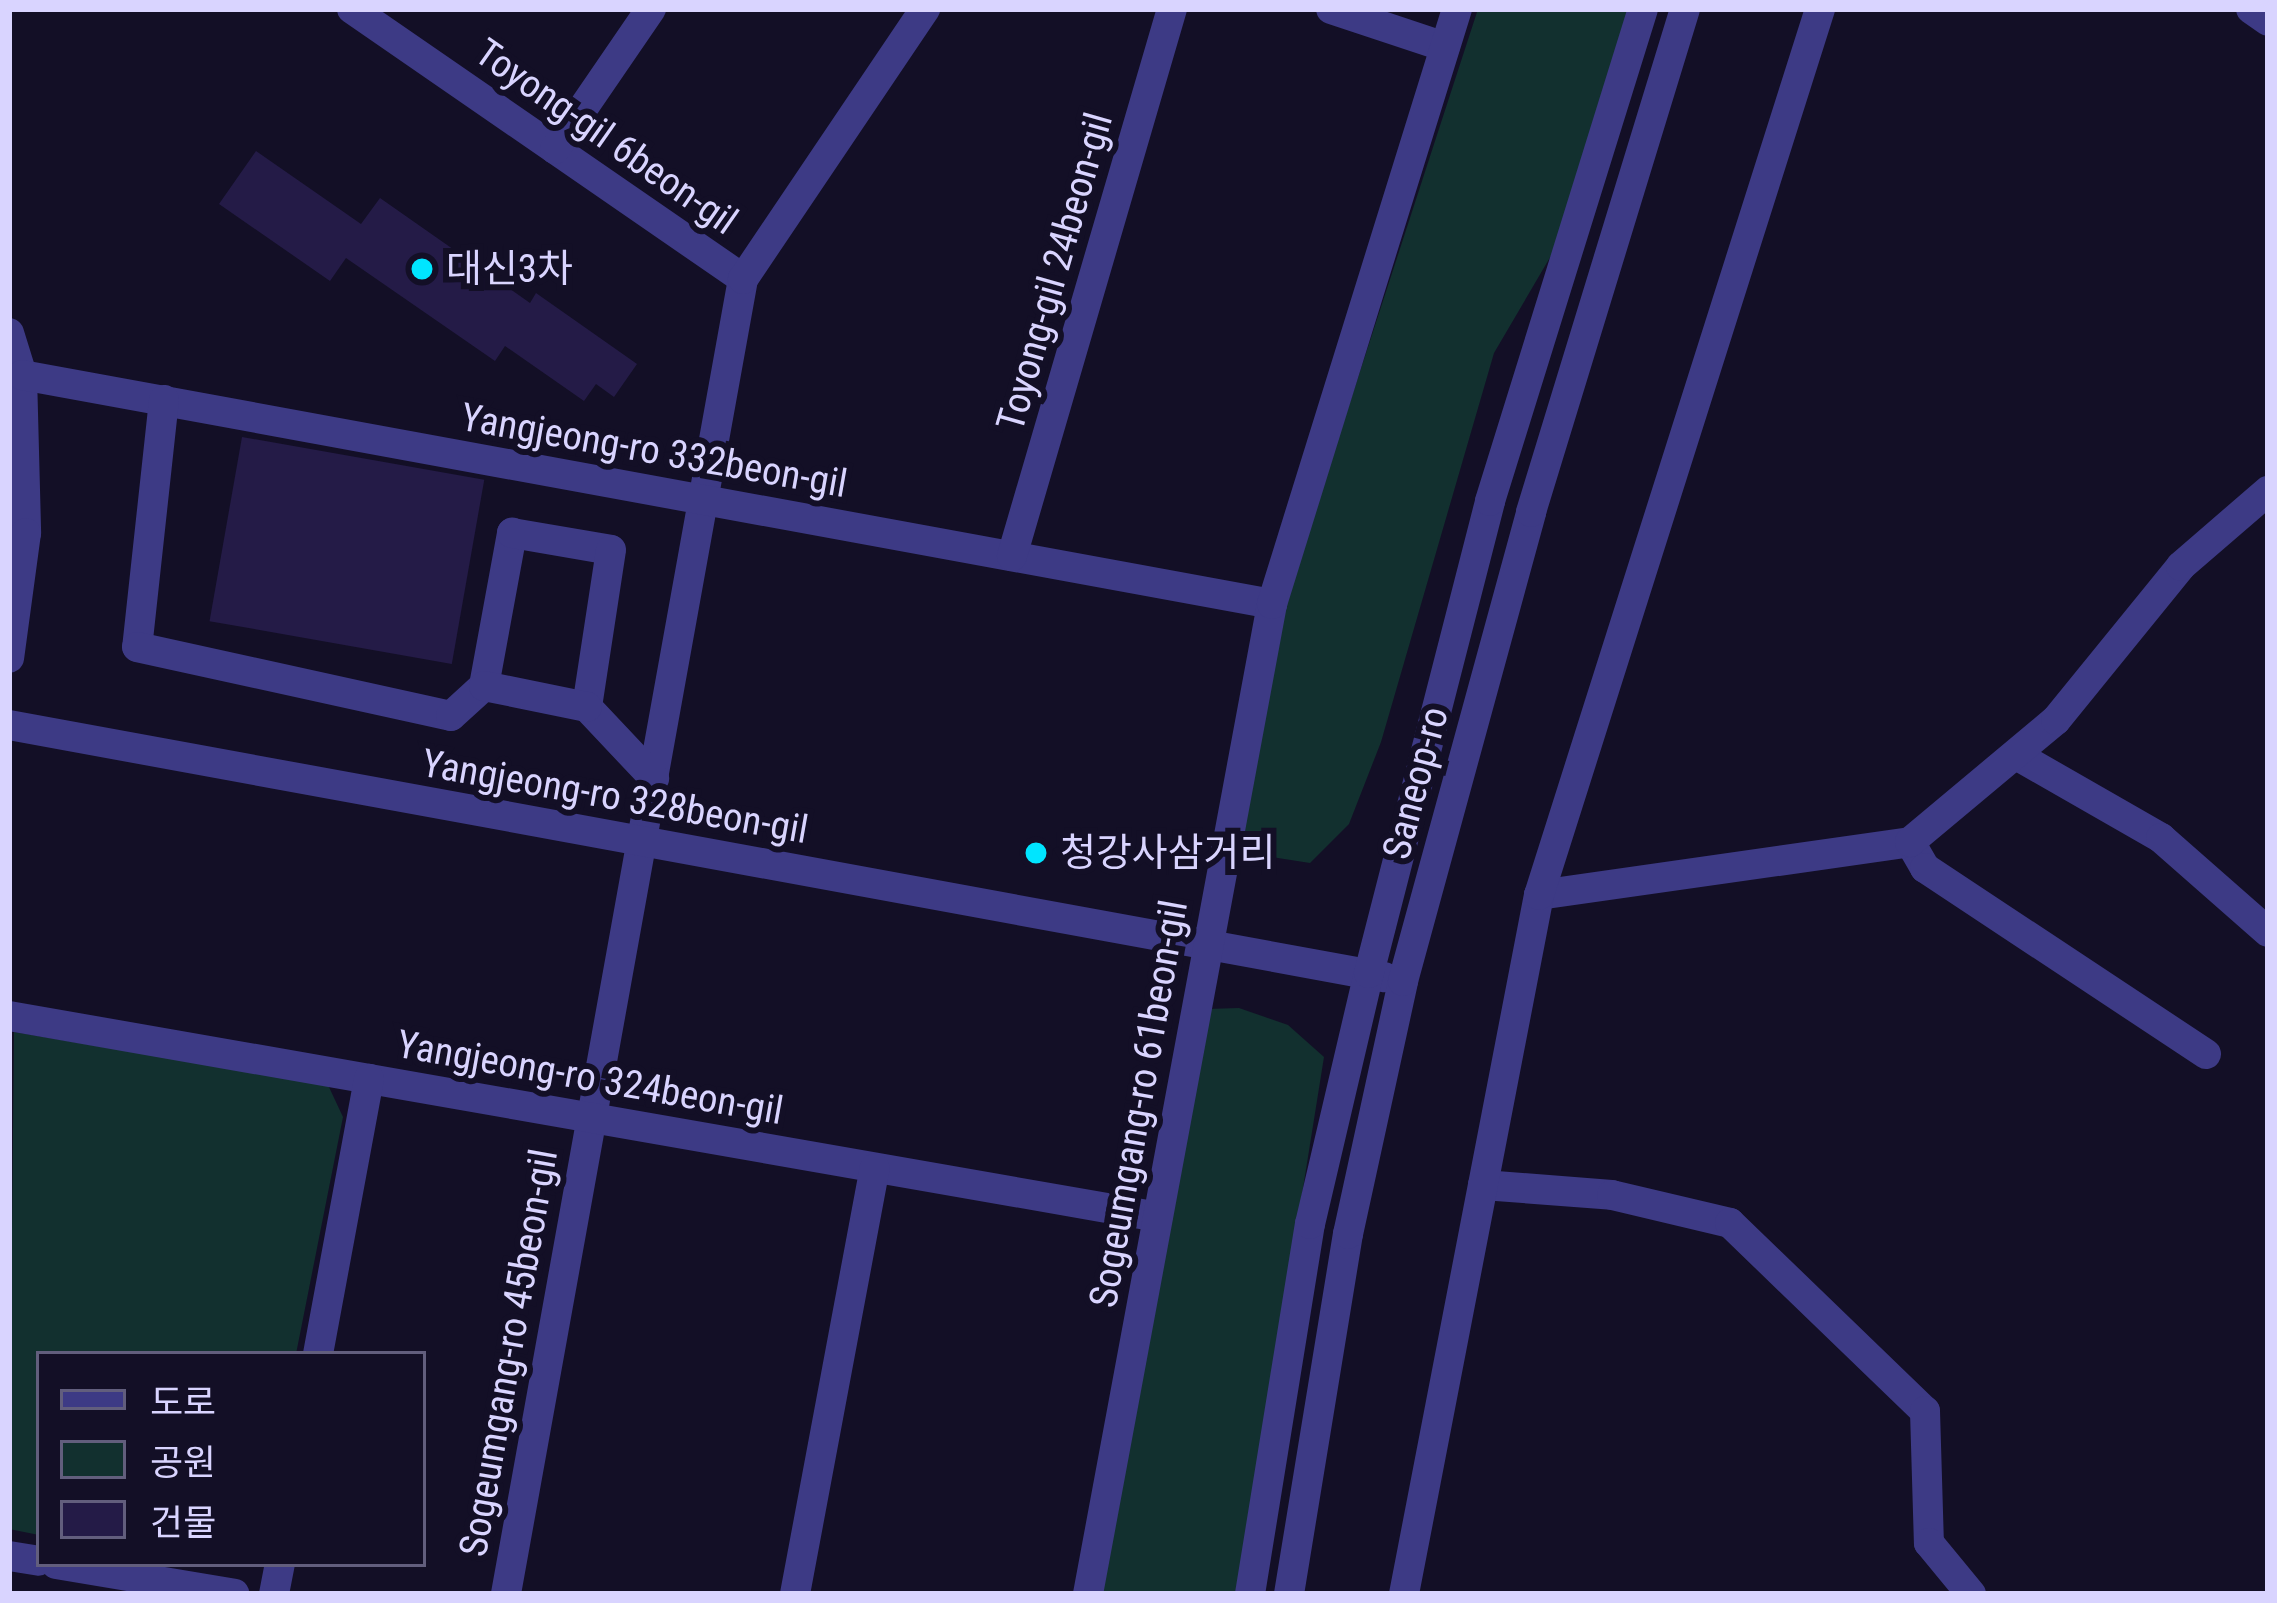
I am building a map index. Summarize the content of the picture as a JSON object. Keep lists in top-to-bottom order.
{
  "streets": {
    "street": [
      "Toyong-gil 6beon-gil",
      "Toyong-gil 24beon-gil",
      "Yangjeong-ro 332beon-gil",
      "Saneop-ro",
      "Yangjeong-ro 328beon-gil",
      "Yangjeong-ro 324beon-gil",
      "Sogeumgang-ro 61beon-gil",
      "Sogeumgang-ro 45beon-gil"
    ]
  },
  "crossings": [
    ["Toyong-gil 6beon-gil", "Yangjeong-ro 332beon-gil"],
    ["Toyong-gil 6beon-gil", "Yangjeong-ro 328beon-gil"],
    ["Toyong-gil 6beon-gil", "Sogeumgang-ro 45beon-gil"],
    ["Toyong-gil 24beon-gil", "Yangjeong-ro 332beon-gil"],
    ["Yangjeong-ro 332beon-gil", "Sogeumgang-ro 61beon-gil"],
    ["Saneop-ro", "Yangjeong-ro 328beon-gil"],
    ["Yangjeong-ro 328beon-gil", "Sogeumgang-ro 61beon-gil"],
    ["Yangjeong-ro 328beon-gil", "Sogeumgang-ro 45beon-gil"],
    ["Yangjeong-ro 324beon-gil", "Sogeumgang-ro 61beon-gil"],
    ["Yangjeong-ro 324beon-gil", "Sogeumgang-ro 45beon-gil"]
  ],
  "places": ["대신3차", "청강사삼거리"],
  "legend": ["도로", "공원", "건물"]
}
